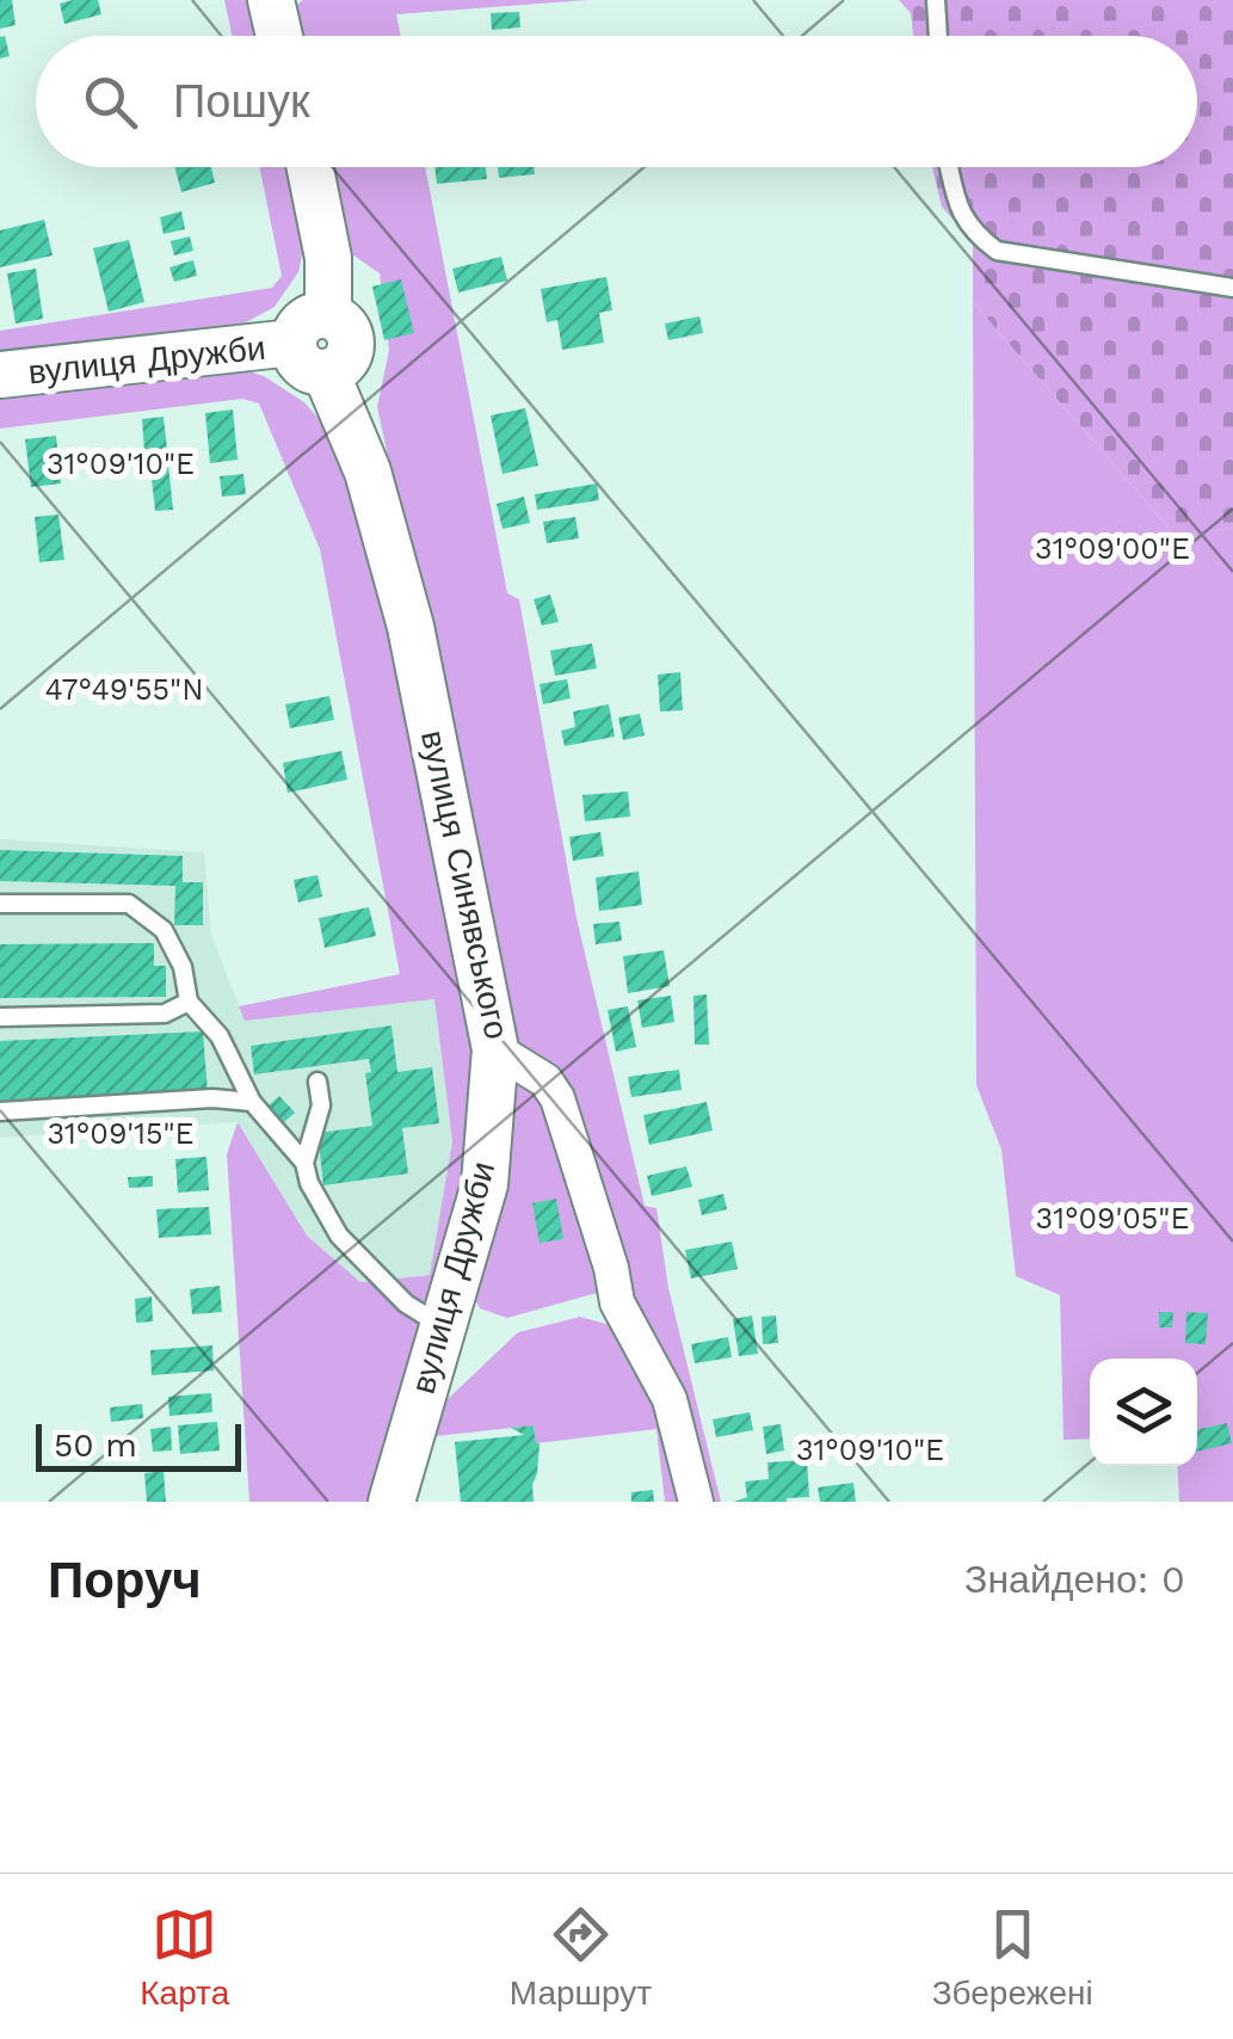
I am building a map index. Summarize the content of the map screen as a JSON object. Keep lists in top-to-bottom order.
{
  "streets": {
    "street": ["вулиця Дружби", "вулиця Синявського"]
  },
  "crossings": [
    ["вулиця Дружби", "вулиця Синявського"]
  ],
  "scale_bar": "50 m",
  "page": {
    "search": "Пошук",
    "scale": "50 m",
    "heading": ["Поруч", "Знайдено: 0"],
    "nav": ["Карта", "Маршрут", "Збережені"]
  },
  "coordinates": [
    "31°09'10\"E",
    "31°09'00\"E",
    "47°49'55\"N",
    "31°09'15\"E",
    "31°09'05\"E"
  ]
}
